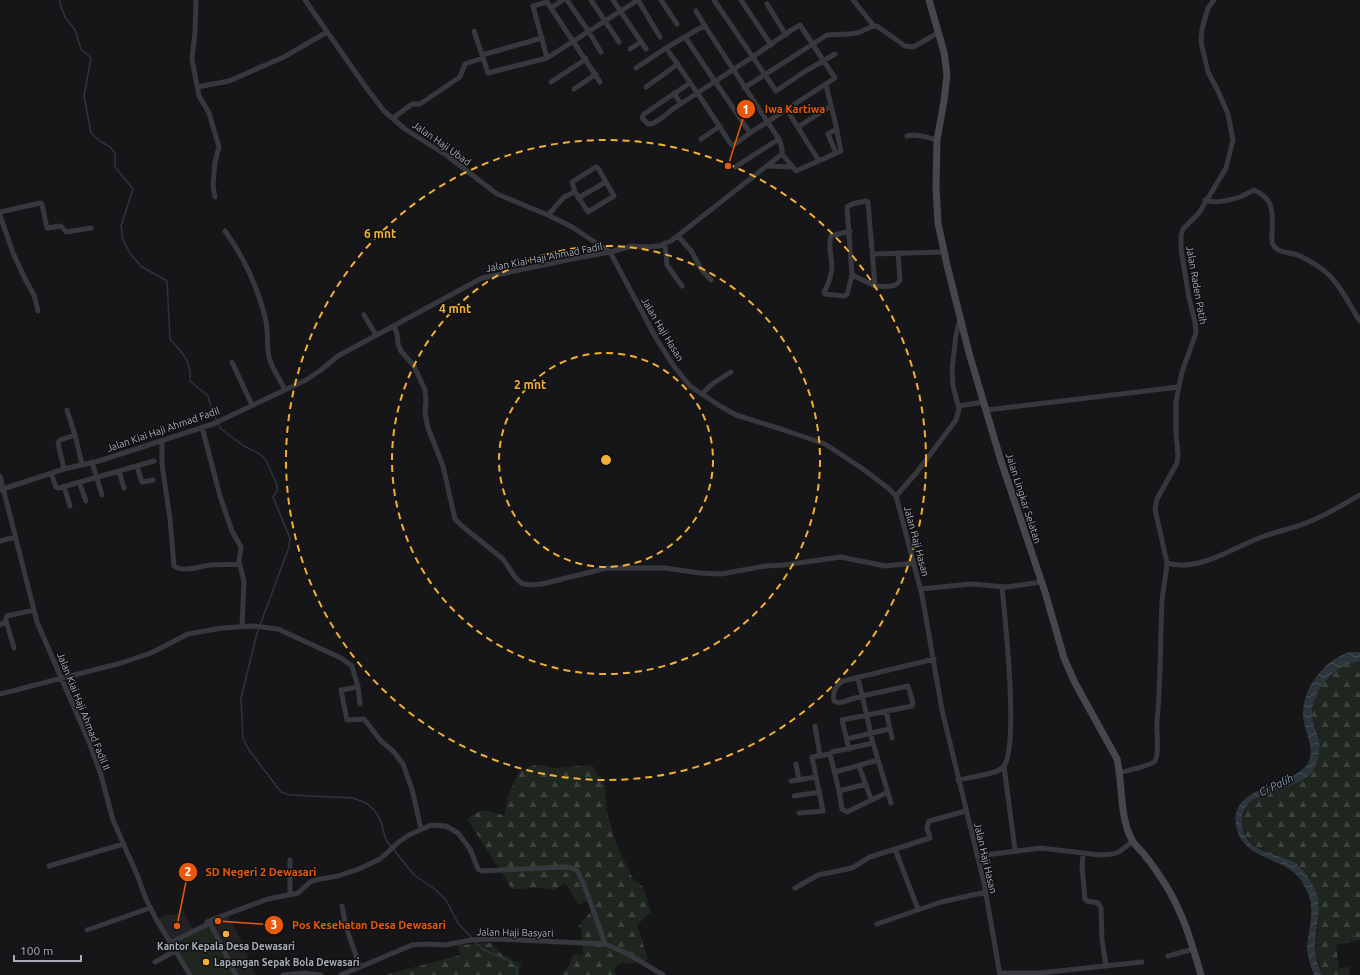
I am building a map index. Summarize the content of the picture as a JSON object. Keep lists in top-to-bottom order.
{
  "streets": {
    "street": [
      "Jalan Haji Ubad",
      "Jalan Kiai Haji Ahmad Fadil",
      "Jalan Raden Patih",
      "Jalan Haji Hasan",
      "Jalan Lingkar Selatan",
      "Jalan Kiai Haji Ahmad Fadil II",
      "Jalan Haji Basyari"
    ]
  },
  "crossings": [
    ["Jalan Haji Ubad", "Jalan Kiai Haji Ahmad Fadil"],
    ["Jalan Haji Ubad", "Jalan Haji Hasan"],
    ["Jalan Kiai Haji Ahmad Fadil", "Jalan Haji Hasan"],
    ["Jalan Kiai Haji Ahmad Fadil", "Jalan Kiai Haji Ahmad Fadil II"],
    ["Jalan Raden Patih", "Jalan Lingkar Selatan"]
  ],
  "water": ["Ci Palih"],
  "places": [
    "Iwa Kartiwa",
    "Pos Kesehatan Desa Dewasari",
    "SD Negeri 2 Dewasari",
    "Kantor Kepala Desa Dewasari",
    "Lapangan Sepak Bola Dewasari"
  ],
  "scale_bar": "100 m",
  "rings": ["6 mnt", "4 mnt", "2 mnt"]
}
